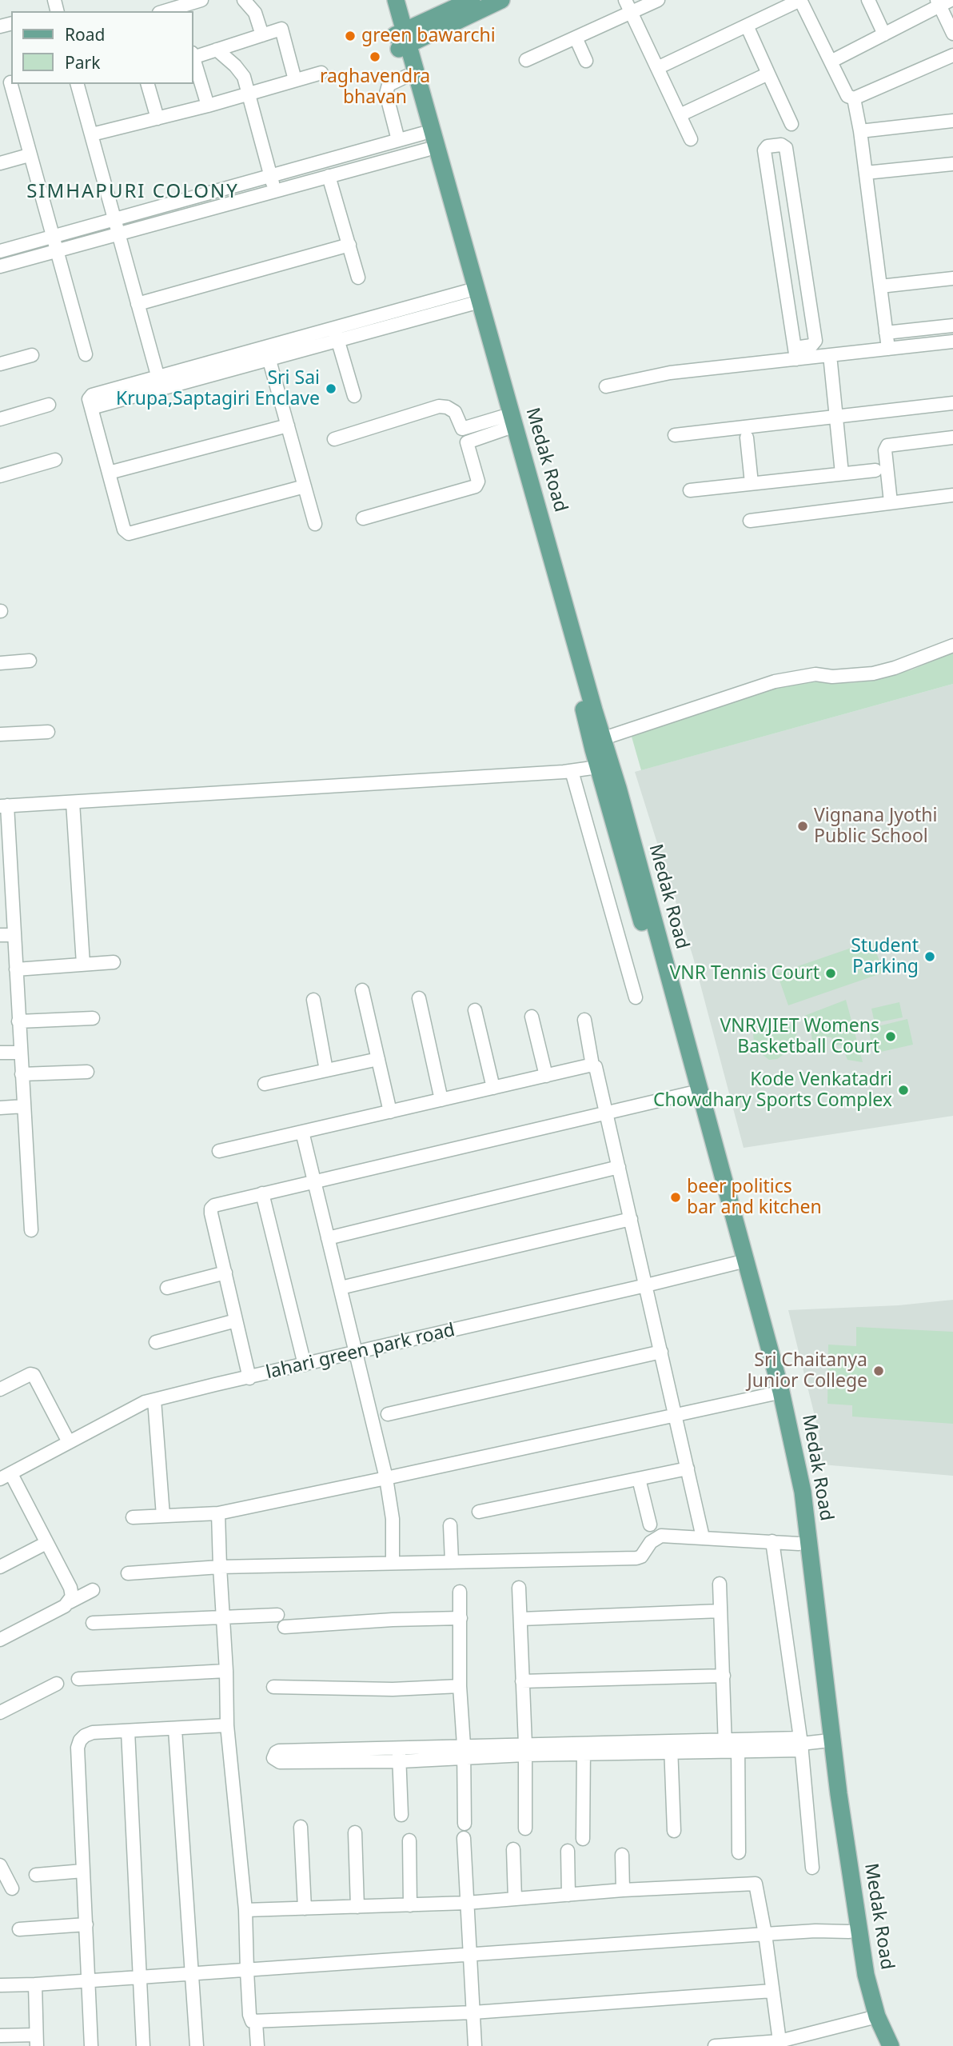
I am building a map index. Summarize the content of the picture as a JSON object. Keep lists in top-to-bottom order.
{
  "streets": {
    "main road": ["Medak Road"],
    "street": ["lahari green park road"]
  },
  "crossings": [
    ["Medak Road", "lahari green park road"]
  ],
  "districts": ["SIMHAPURI COLONY"],
  "places": [
    "green bawarchi",
    "raghavendra bhavan",
    "Sri Sai Krupa,Saptagiri Enclave",
    "Vignana Jyothi Public School",
    "Student Parking",
    "VNR Tennis Court",
    "VNRVJIET Womens Basketball Court",
    "Kode Venkatadri Chowdhary Sports Complex",
    "beer politics bar and kitchen",
    "Sri Chaitanya Junior College"
  ],
  "legend": ["Road", "Park"]
}
